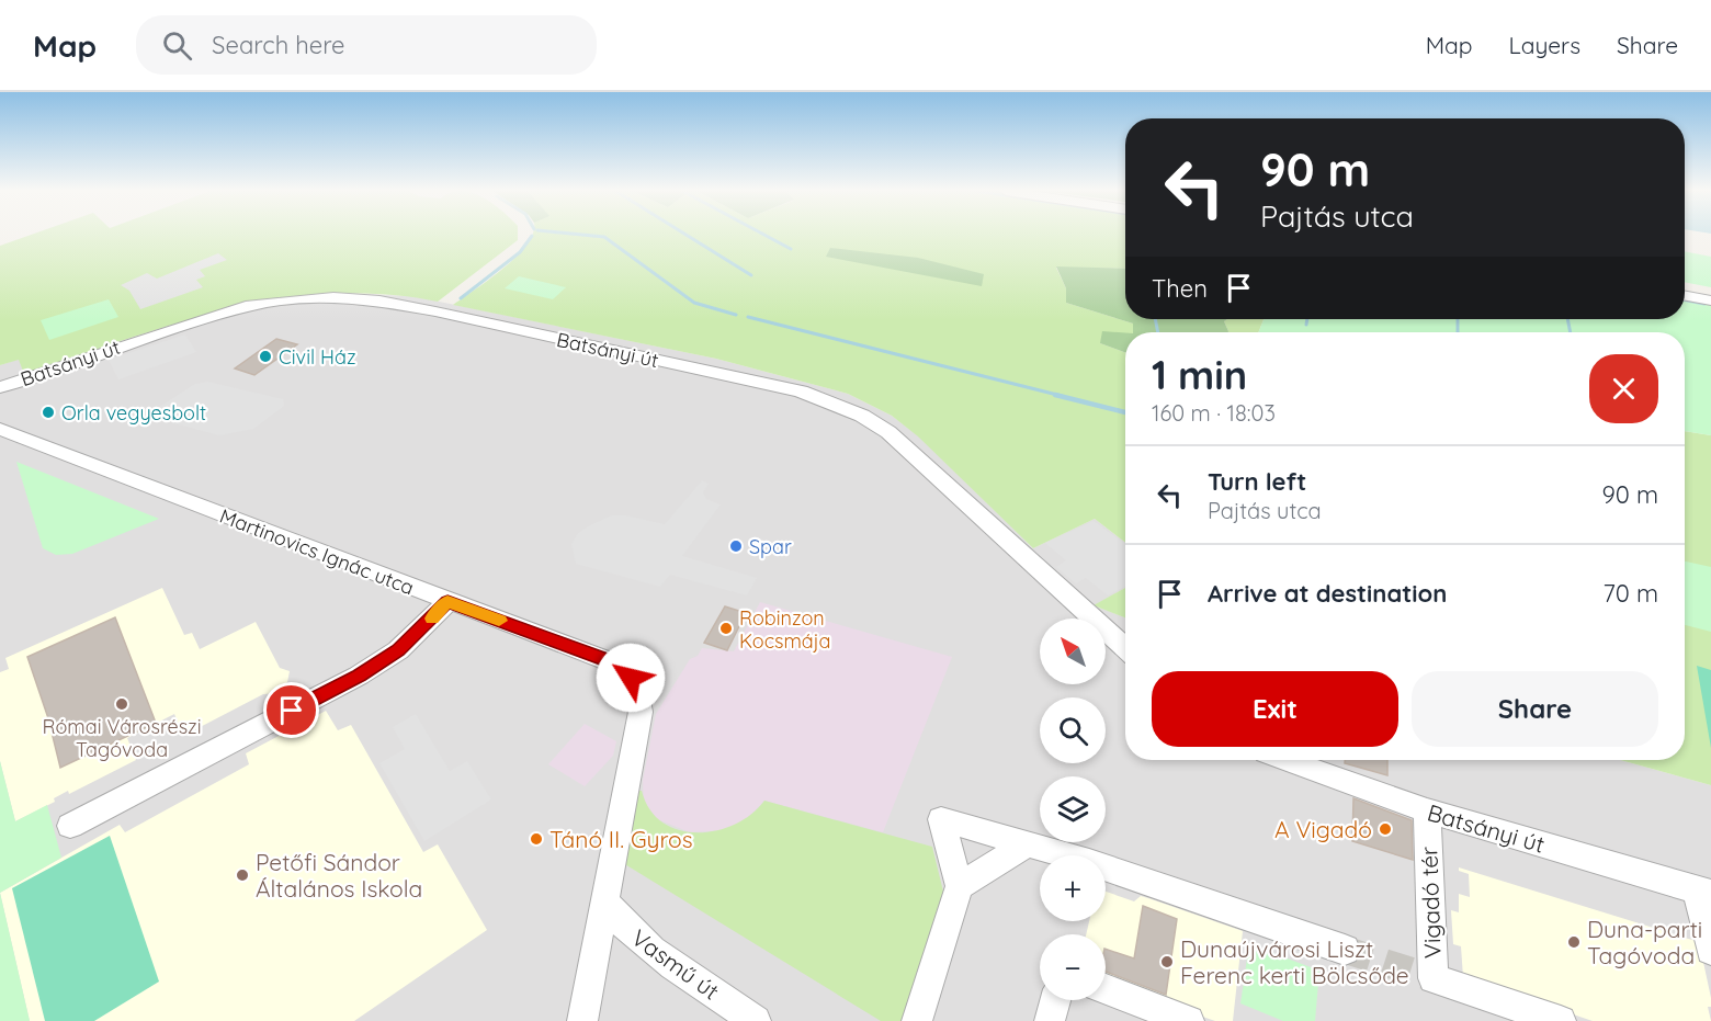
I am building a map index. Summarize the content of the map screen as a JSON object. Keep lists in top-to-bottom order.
{
  "streets": {
    "street": [
      "Batsányi út",
      "Martinovics Ignác utca",
      "Vigadó tér",
      "Vasmű út"
    ]
  },
  "crossings": [
    ["Batsányi út", "Vigadó tér"],
    ["Martinovics Ignác utca", "Vasmű út"]
  ],
  "places": [
    "Civil Ház",
    "Orla vegyesbolt",
    "Spar",
    "Robinzon Kocsmája",
    "Római Városrészi Tagóvoda",
    "A Vigadó",
    "Tánó II. Gyros",
    "Petőfi Sándor Általános Iskola",
    "Duna-parti Tagóvoda",
    "Dunaújvárosi Liszt Ferenc kerti Bölcsőde"
  ],
  "north": "top left",
  "page": {
    "header": "Map",
    "search": "Search here",
    "nav": ["Map", "Layers", "Share"],
    "turn": ["90 m", "Pajtás utca"],
    "then": "Then",
    "heading": ["1 min", "160 m · 18:03"],
    "list": [
      {
        "name": "Turn left",
        "note": "Pajtás utca",
        "value": "90 m"
      },
      {
        "name": "Arrive at destination",
        "value": "70 m"
      }
    ],
    "map_buttons": ["+", "−"],
    "buttons": ["Exit", "Share"]
  }
}
